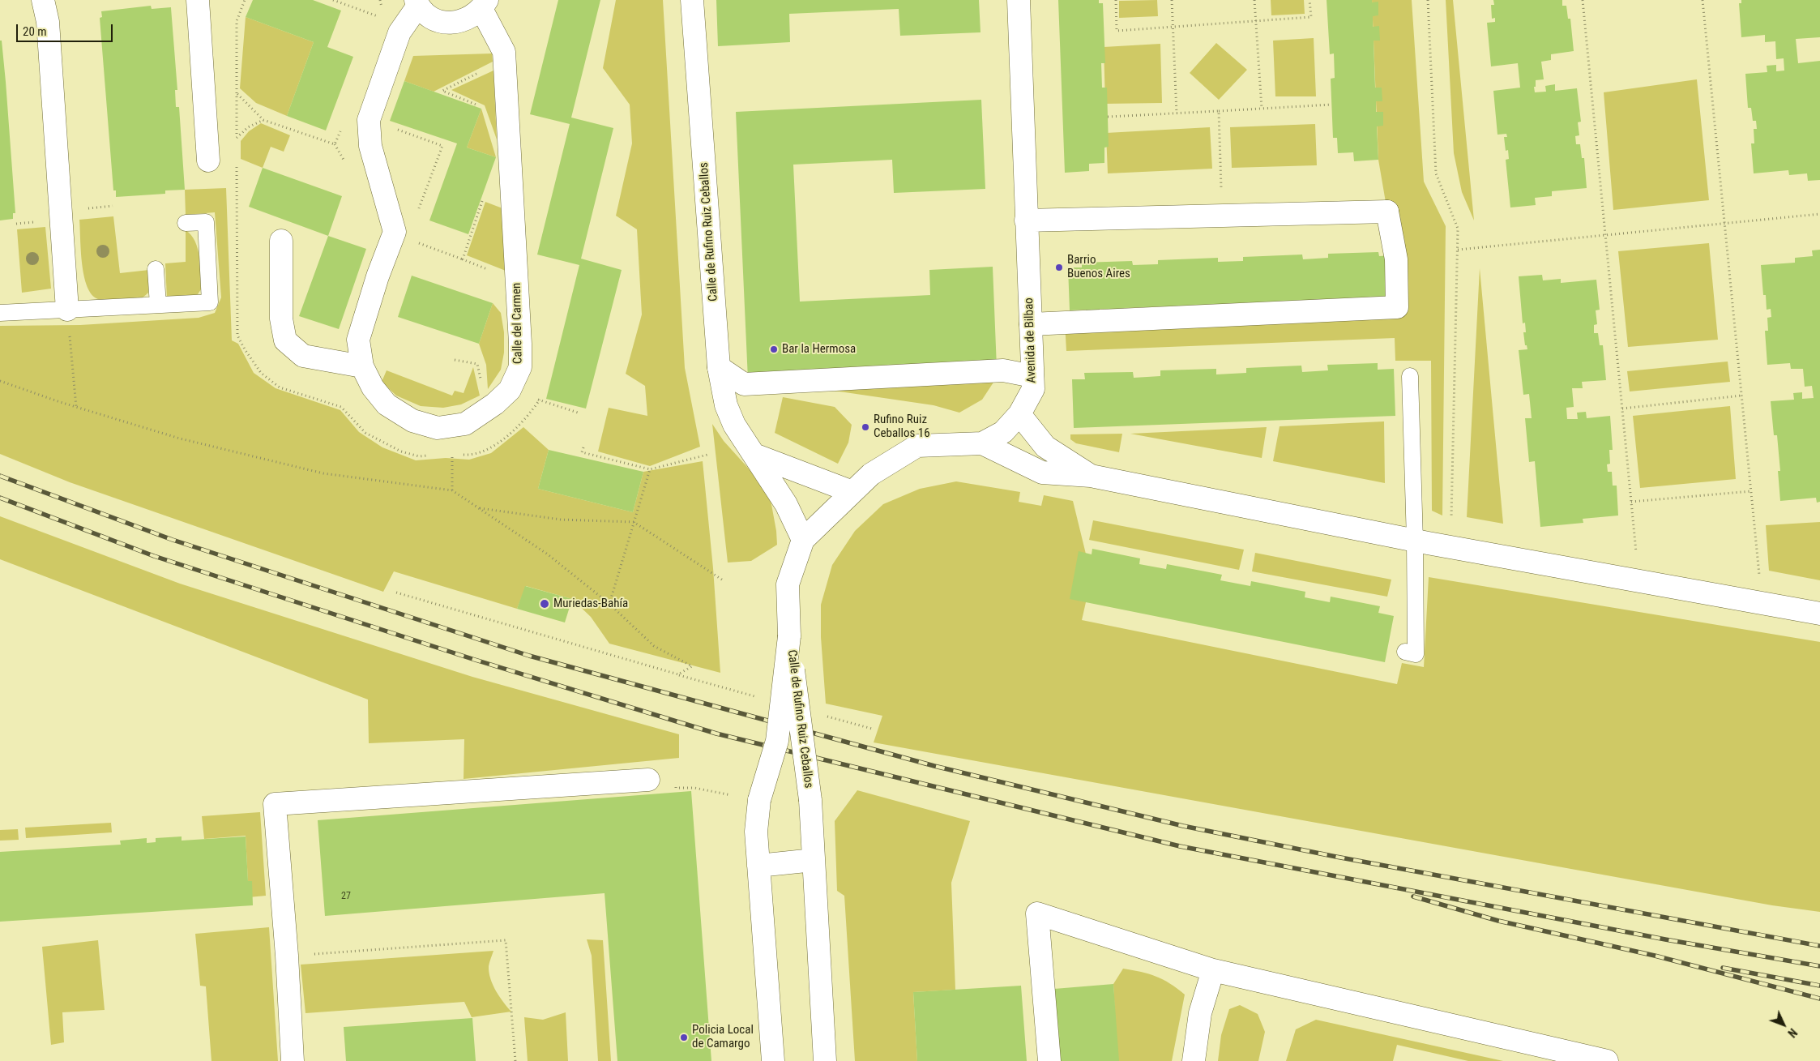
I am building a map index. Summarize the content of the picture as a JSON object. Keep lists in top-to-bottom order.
{
  "streets": {
    "street": ["Calle de Rufino Ruiz Ceballos", "Calle del Carmen", "Avenida de Bilbao"]
  },
  "crossings": [
    ["Calle de Rufino Ruiz Ceballos", "Avenida de Bilbao"]
  ],
  "places": [
    "Barrio Buenos Aires",
    "Bar la Hermosa",
    "Rufino Ruiz Ceballos 16",
    "Muriedas-Bahía",
    "Policia Local de Camargo"
  ],
  "house_numbers": ["27"],
  "scale_bar": "20 m",
  "north": "bottom right"
}
